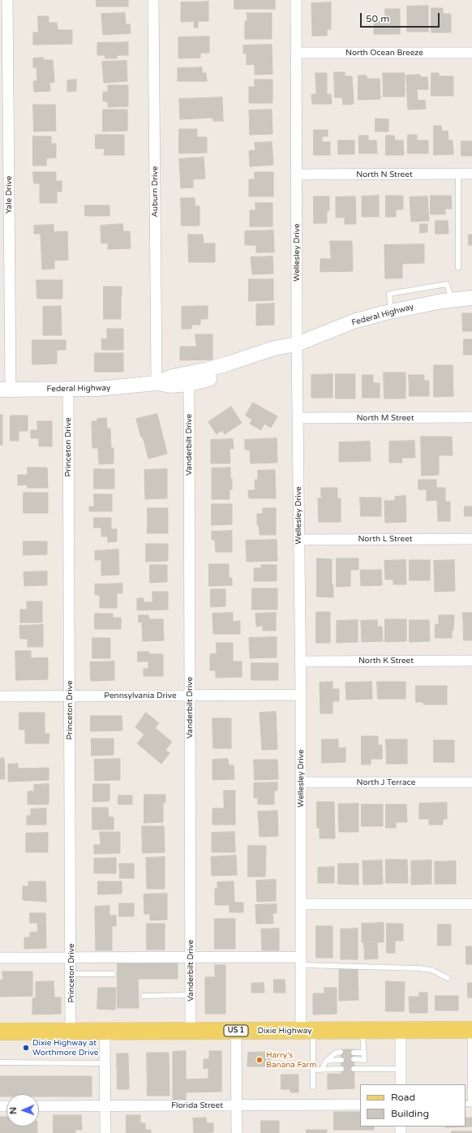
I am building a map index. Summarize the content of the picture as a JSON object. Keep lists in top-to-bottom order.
{
  "streets": {
    "main road": ["Federal Highway", "US 1", "Dixie Highway"],
    "street": [
      "North Ocean Breeze",
      "North N Street",
      "Auburn Drive",
      "Yale Drive",
      "Wellesley Drive",
      "North M Street",
      "Vanderbilt Drive",
      "Princeton Drive",
      "North L Street",
      "North K Street",
      "Pennsylvania Drive",
      "North J Terrace",
      "Florida Street"
    ]
  },
  "crossings": [
    ["North Ocean Breeze", "Wellesley Drive"],
    ["North N Street", "Wellesley Drive"],
    ["Auburn Drive", "Federal Highway"],
    ["Yale Drive", "Federal Highway"],
    ["Wellesley Drive", "Federal Highway"],
    ["Wellesley Drive", "North M Street"],
    ["Wellesley Drive", "North L Street"],
    ["Wellesley Drive", "North K Street"],
    ["Wellesley Drive", "Pennsylvania Drive"],
    ["Wellesley Drive", "North J Terrace"],
    ["Wellesley Drive", "Dixie Highway"],
    ["Federal Highway", "Vanderbilt Drive"],
    ["Federal Highway", "Princeton Drive"],
    ["Vanderbilt Drive", "Pennsylvania Drive"],
    ["Vanderbilt Drive", "Dixie Highway"],
    ["Princeton Drive", "Pennsylvania Drive"],
    ["Princeton Drive", "Dixie Highway"]
  ],
  "places": ["Dixie Highway at Worthmore Drive", "Harry's Banana Farm"],
  "legend": ["Road", "Building"],
  "scale_bar": "50 m",
  "north": "left"
}
